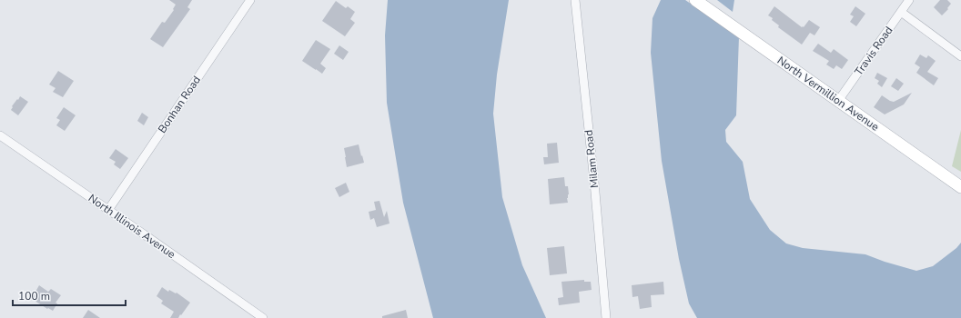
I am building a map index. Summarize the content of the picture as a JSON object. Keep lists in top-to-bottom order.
{
  "streets": {
    "street": [
      "Travis Road",
      "North Vermillion Avenue",
      "Bonhan Road",
      "Milam Road",
      "North Illinois Avenue"
    ]
  },
  "crossings": [
    ["Travis Road", "North Vermillion Avenue"],
    ["Bonhan Road", "North Illinois Avenue"]
  ],
  "scale_bar": "100 m"
}
